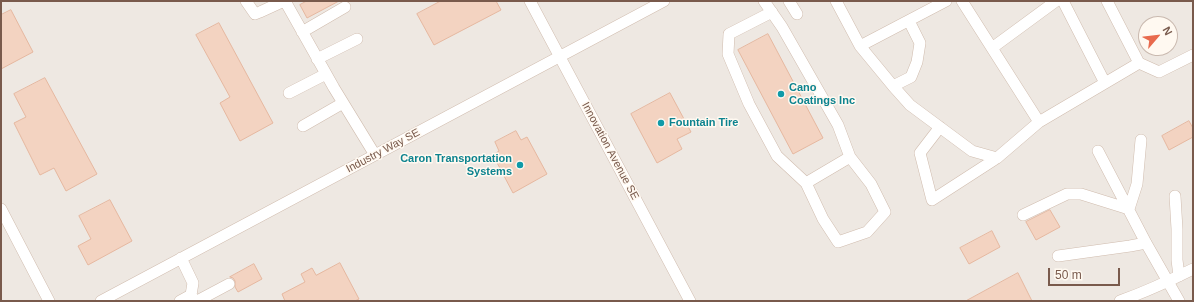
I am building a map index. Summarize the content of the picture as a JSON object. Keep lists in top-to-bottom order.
{
  "streets": {
    "street": ["Industry Way SE", "Innovation Avenue SE"]
  },
  "crossings": [
    ["Industry Way SE", "Innovation Avenue SE"]
  ],
  "places": ["Cano Coatings Inc", "Fountain Tire", "Caron Transportation Systems"],
  "scale_bar": "50 m",
  "north": "top right"
}
